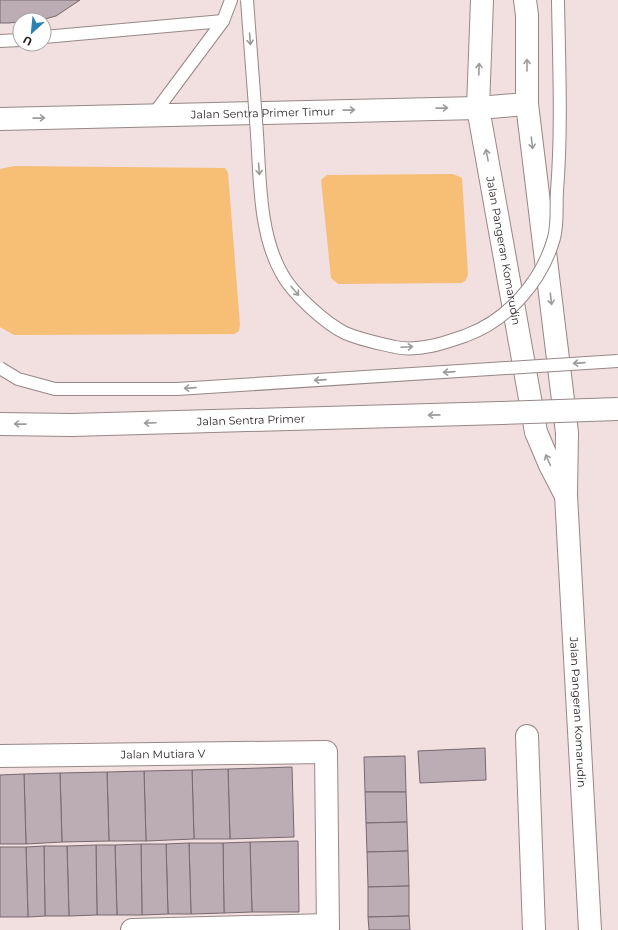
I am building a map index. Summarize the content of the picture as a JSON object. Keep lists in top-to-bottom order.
{
  "streets": {
    "street": [
      "Jalan Sentra Primer Timur",
      "Jalan Pangeran Komarudin",
      "Jalan Sentra Primer",
      "Jalan Mutiara V"
    ]
  },
  "crossings": [
    ["Jalan Sentra Primer Timur", "Jalan Pangeran Komarudin"]
  ],
  "one_way": ["Jalan Sentra Primer Timur", "Jalan Sentra Primer"],
  "north": "bottom left"
}
